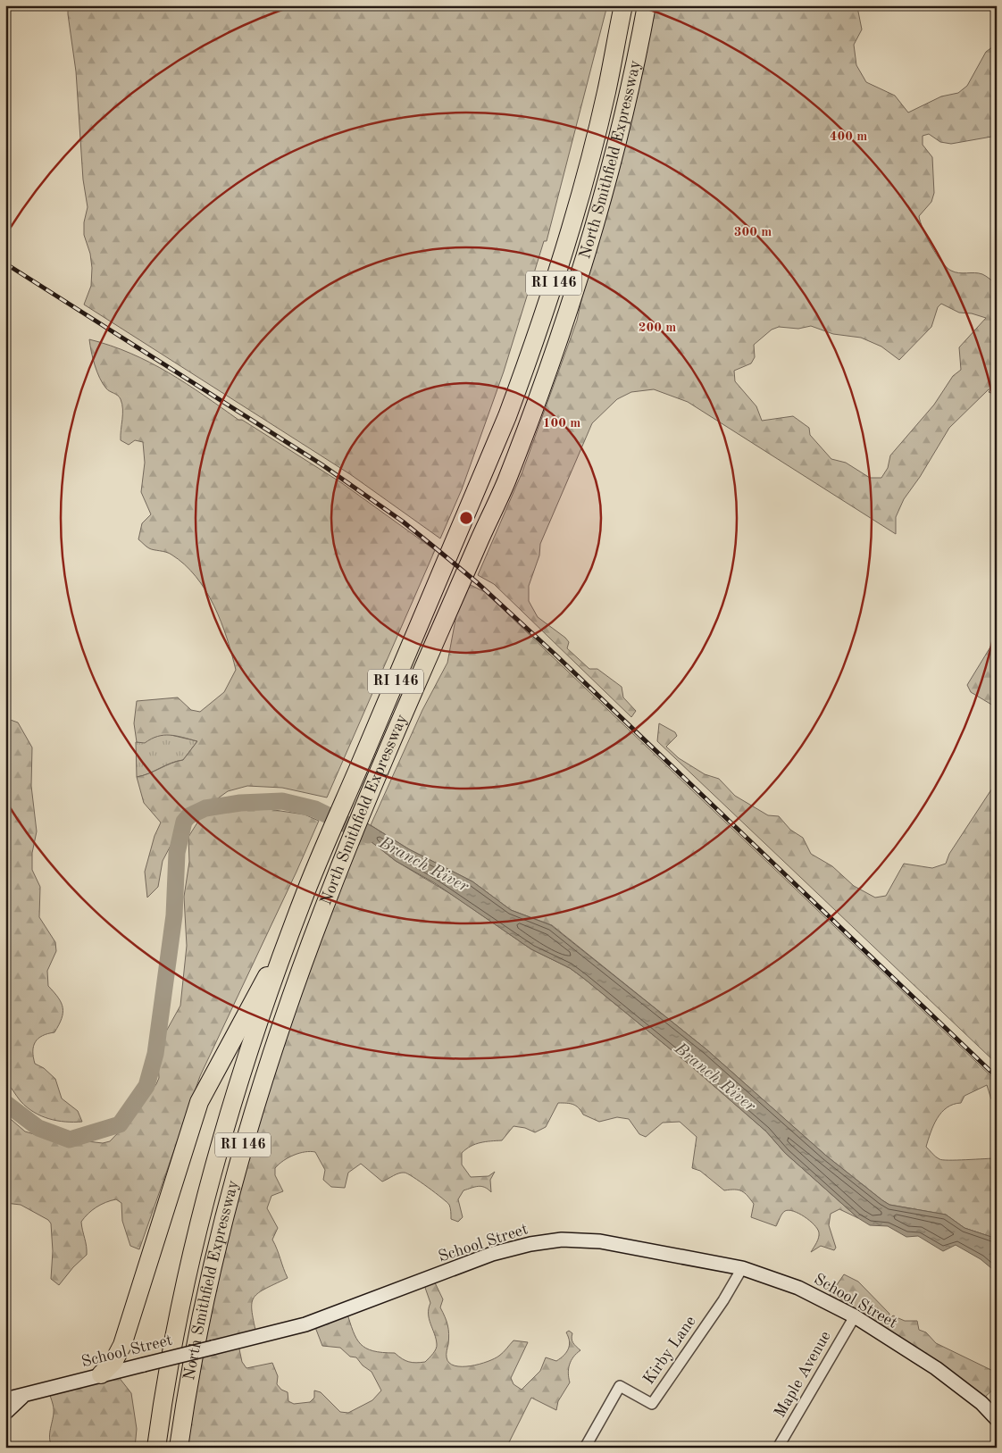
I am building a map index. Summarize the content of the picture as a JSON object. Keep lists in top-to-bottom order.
{
  "streets": {
    "highway": ["North Smithfield Expressway", "RI 146"],
    "street": ["School Street", "Kirby Lane", "Maple Avenue"]
  },
  "crossings": [
    ["School Street", "Kirby Lane"],
    ["School Street", "Maple Avenue"]
  ],
  "water": ["Branch River"],
  "rings": [
    "400 m",
    "300 m",
    "200 m",
    "100 m"
  ]
}
